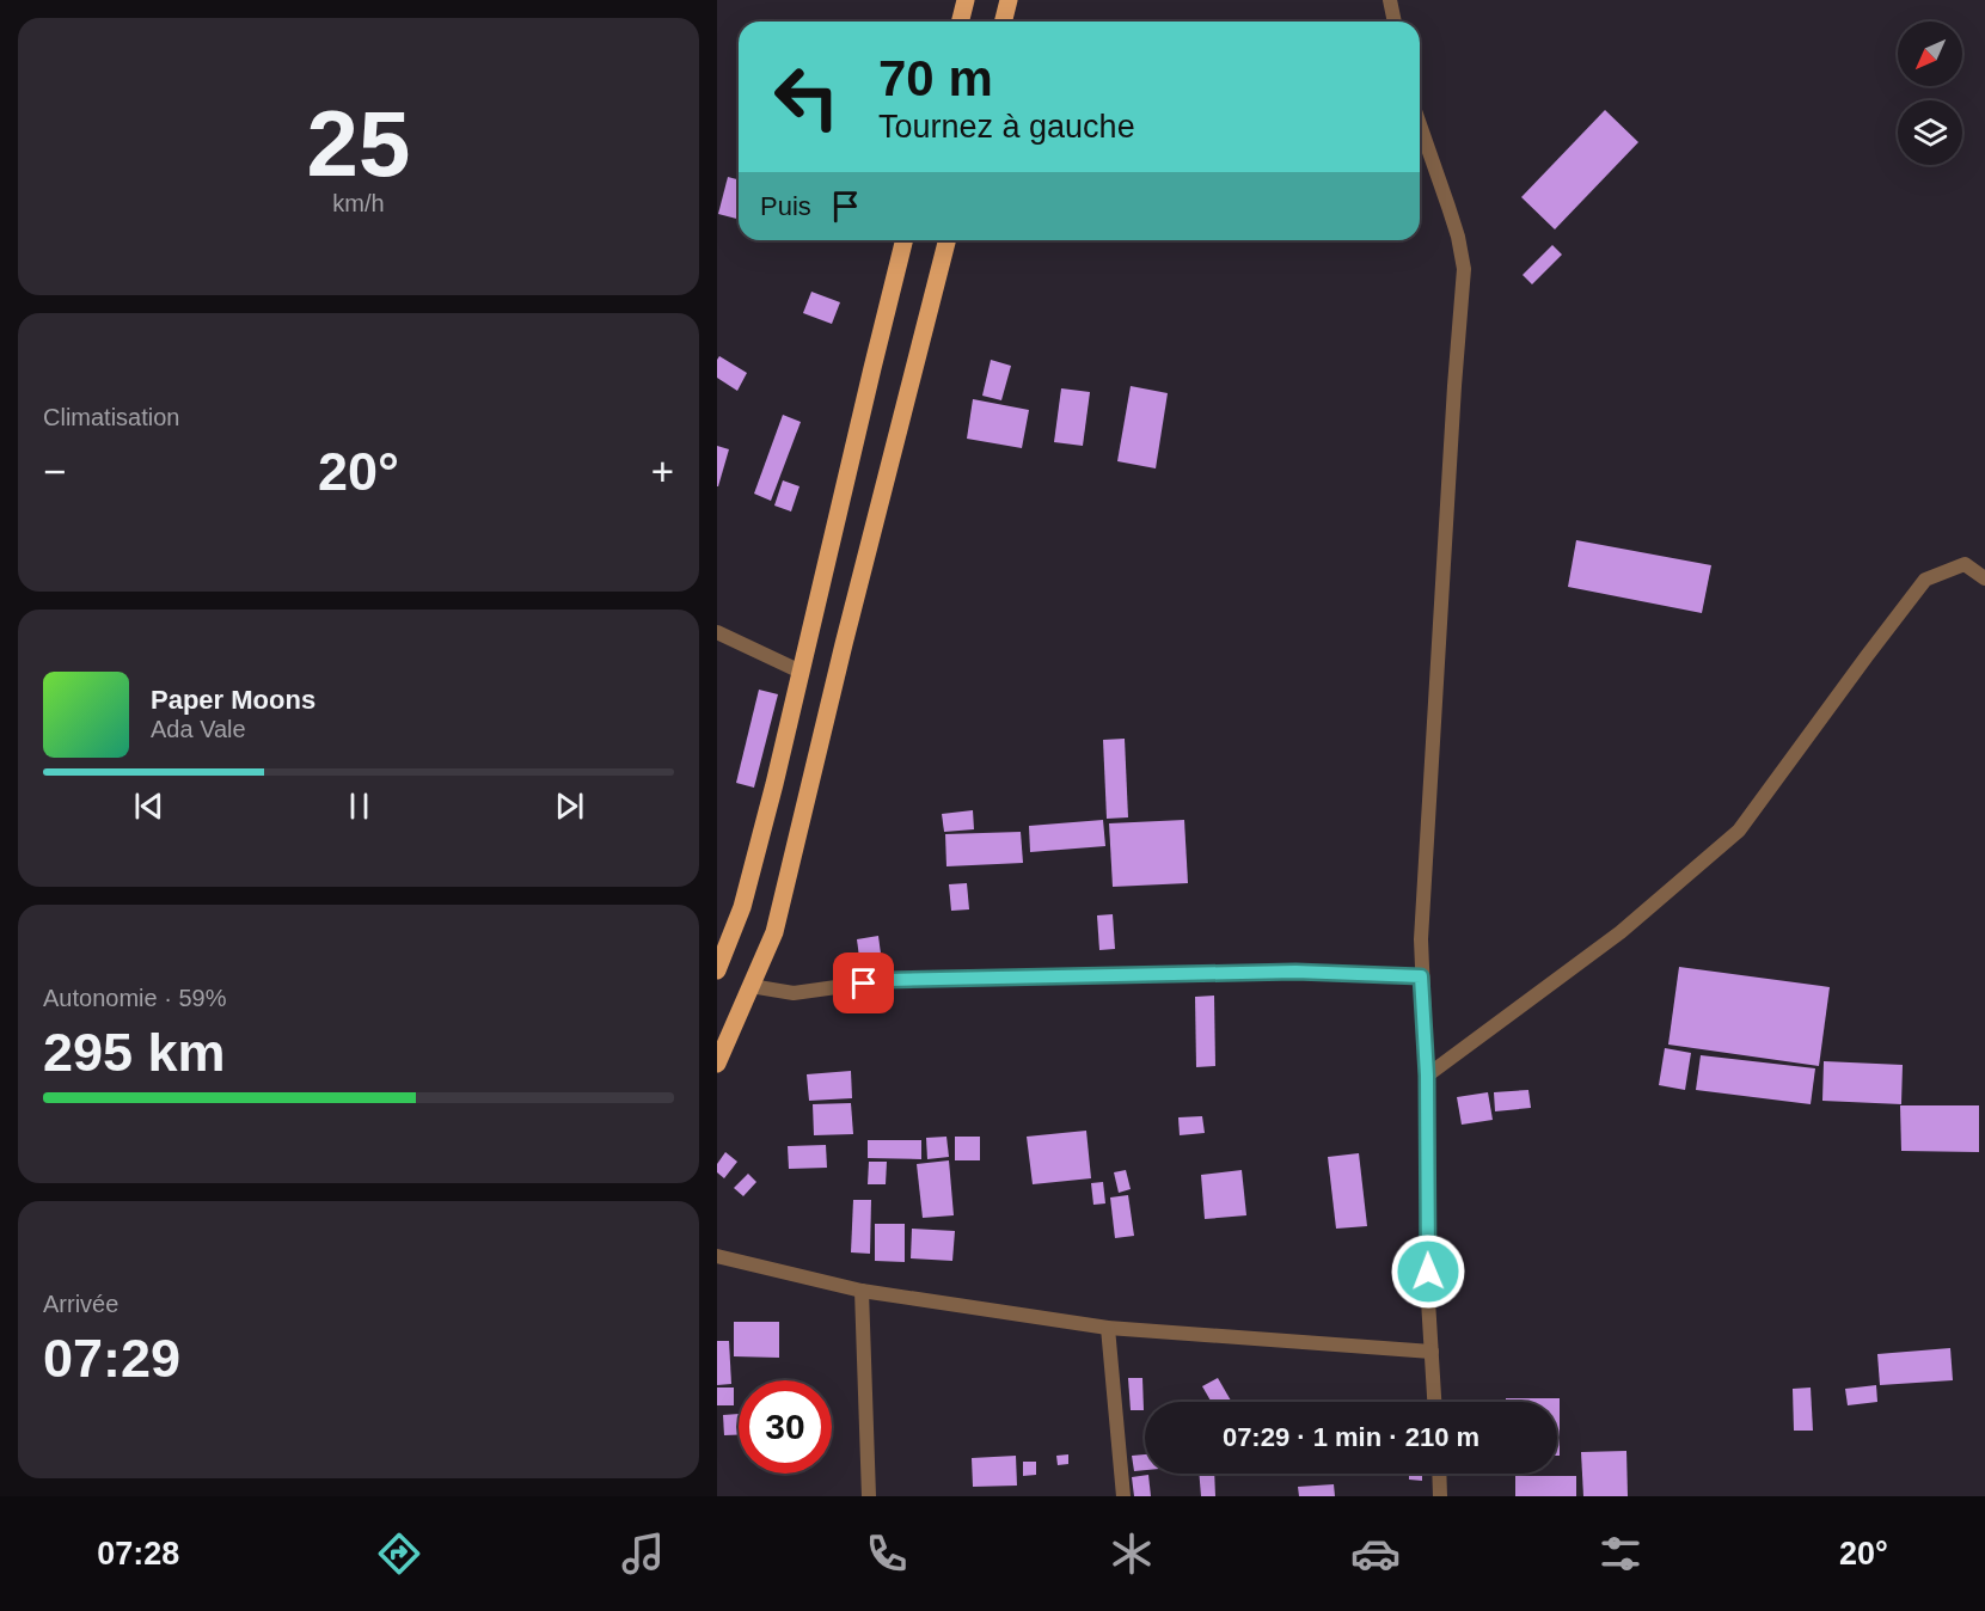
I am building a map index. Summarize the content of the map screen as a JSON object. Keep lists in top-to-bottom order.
{
  "north": "bottom left",
  "page": {
    "tile": [
      ["25", "km/h"],
      "Climatisation",
      ["Autonomie · 59%", "295 km"],
      ["Arrivée", "07:29"]
    ],
    "turn": ["70 m", "Tournez à gauche"],
    "then": "Puis",
    "heat": ["−", "20°", "+"],
    "song": ["Paper Moons", "Ada Vale"],
    "limit": "30",
    "trip": "07:29 · 1 min · 210 m",
    "tabs": ["07:28", "20°"]
  }
}
